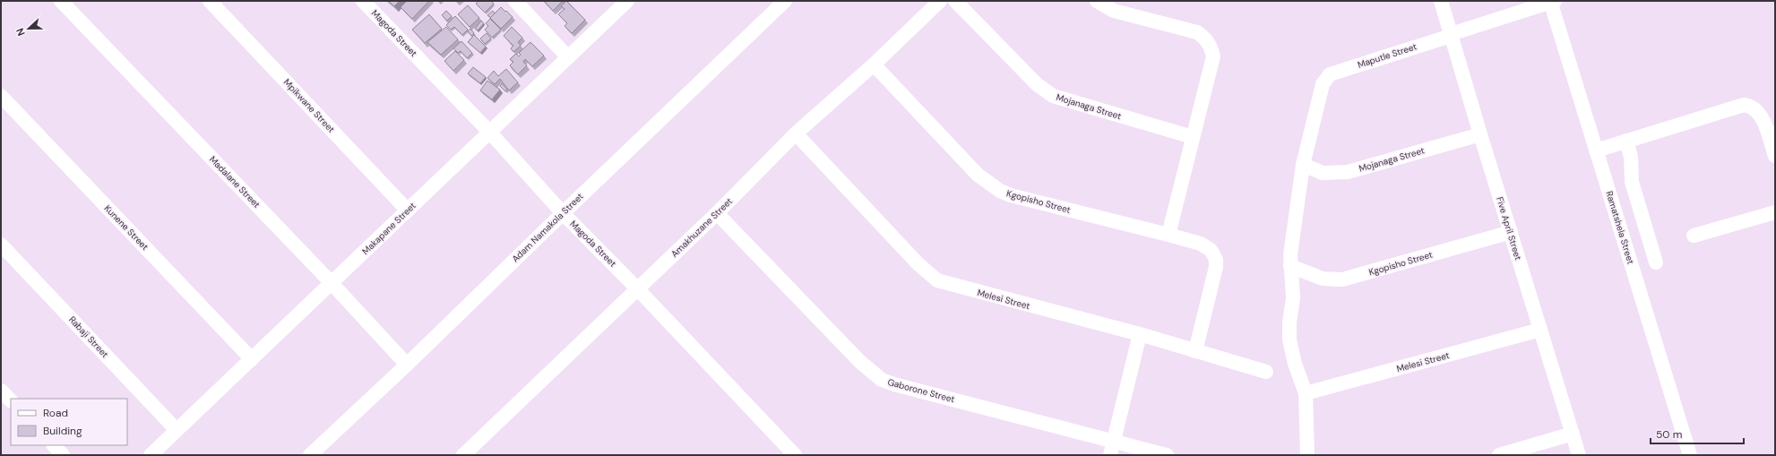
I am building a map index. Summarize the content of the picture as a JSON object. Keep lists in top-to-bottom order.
{
  "streets": {
    "street": [
      "Magoda Street",
      "Maputle Street",
      "Mpikwane Street",
      "Mojanaga Street",
      "Madalane Street",
      "Kgopisho Street",
      "Kunene Street",
      "Adam Namakola Street",
      "Amakhuzane Street",
      "Ramatshela Street",
      "Makapane Street",
      "Five April Street",
      "Melesi Street",
      "Rabaji Street",
      "Gaborone Street"
    ]
  },
  "crossings": [
    ["Magoda Street", "Adam Namakola Street"],
    ["Magoda Street", "Amakhuzane Street"],
    ["Magoda Street", "Makapane Street"],
    ["Maputle Street", "Mojanaga Street"],
    ["Maputle Street", "Ramatshela Street"],
    ["Maputle Street", "Five April Street"],
    ["Mpikwane Street", "Makapane Street"],
    ["Mojanaga Street", "Five April Street"],
    ["Madalane Street", "Adam Namakola Street"],
    ["Madalane Street", "Makapane Street"],
    ["Kgopisho Street", "Amakhuzane Street"],
    ["Kgopisho Street", "Five April Street"],
    ["Kgopisho Street", "Melesi Street"],
    ["Kunene Street", "Makapane Street"],
    ["Amakhuzane Street", "Melesi Street"],
    ["Amakhuzane Street", "Gaborone Street"],
    ["Makapane Street", "Rabaji Street"],
    ["Five April Street", "Melesi Street"]
  ],
  "legend": ["Road", "Building"],
  "scale_bar": "50 m",
  "north": "left"
}
